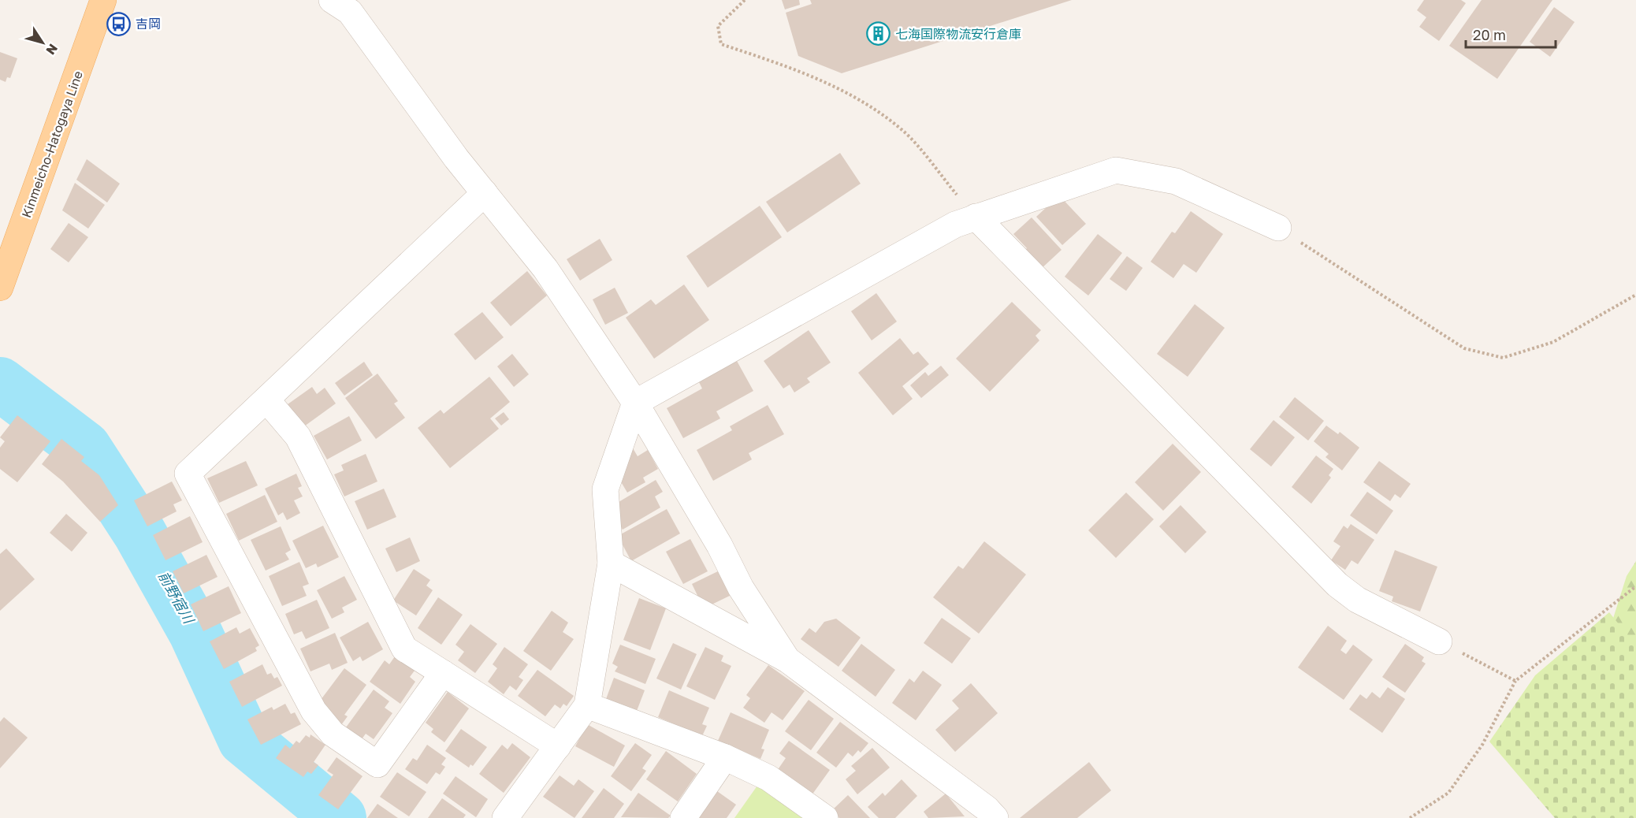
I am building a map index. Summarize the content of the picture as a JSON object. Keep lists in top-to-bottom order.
{
  "streets": {
    "main road": ["Kinmeicho-Hatogaya Line"]
  },
  "water": ["前野宿川"],
  "places": {
    "bus stop": ["吉岡"],
    "building": ["七海国際物流安行倉庫"]
  },
  "scale_bar": "20 m",
  "north": "bottom right"
}
